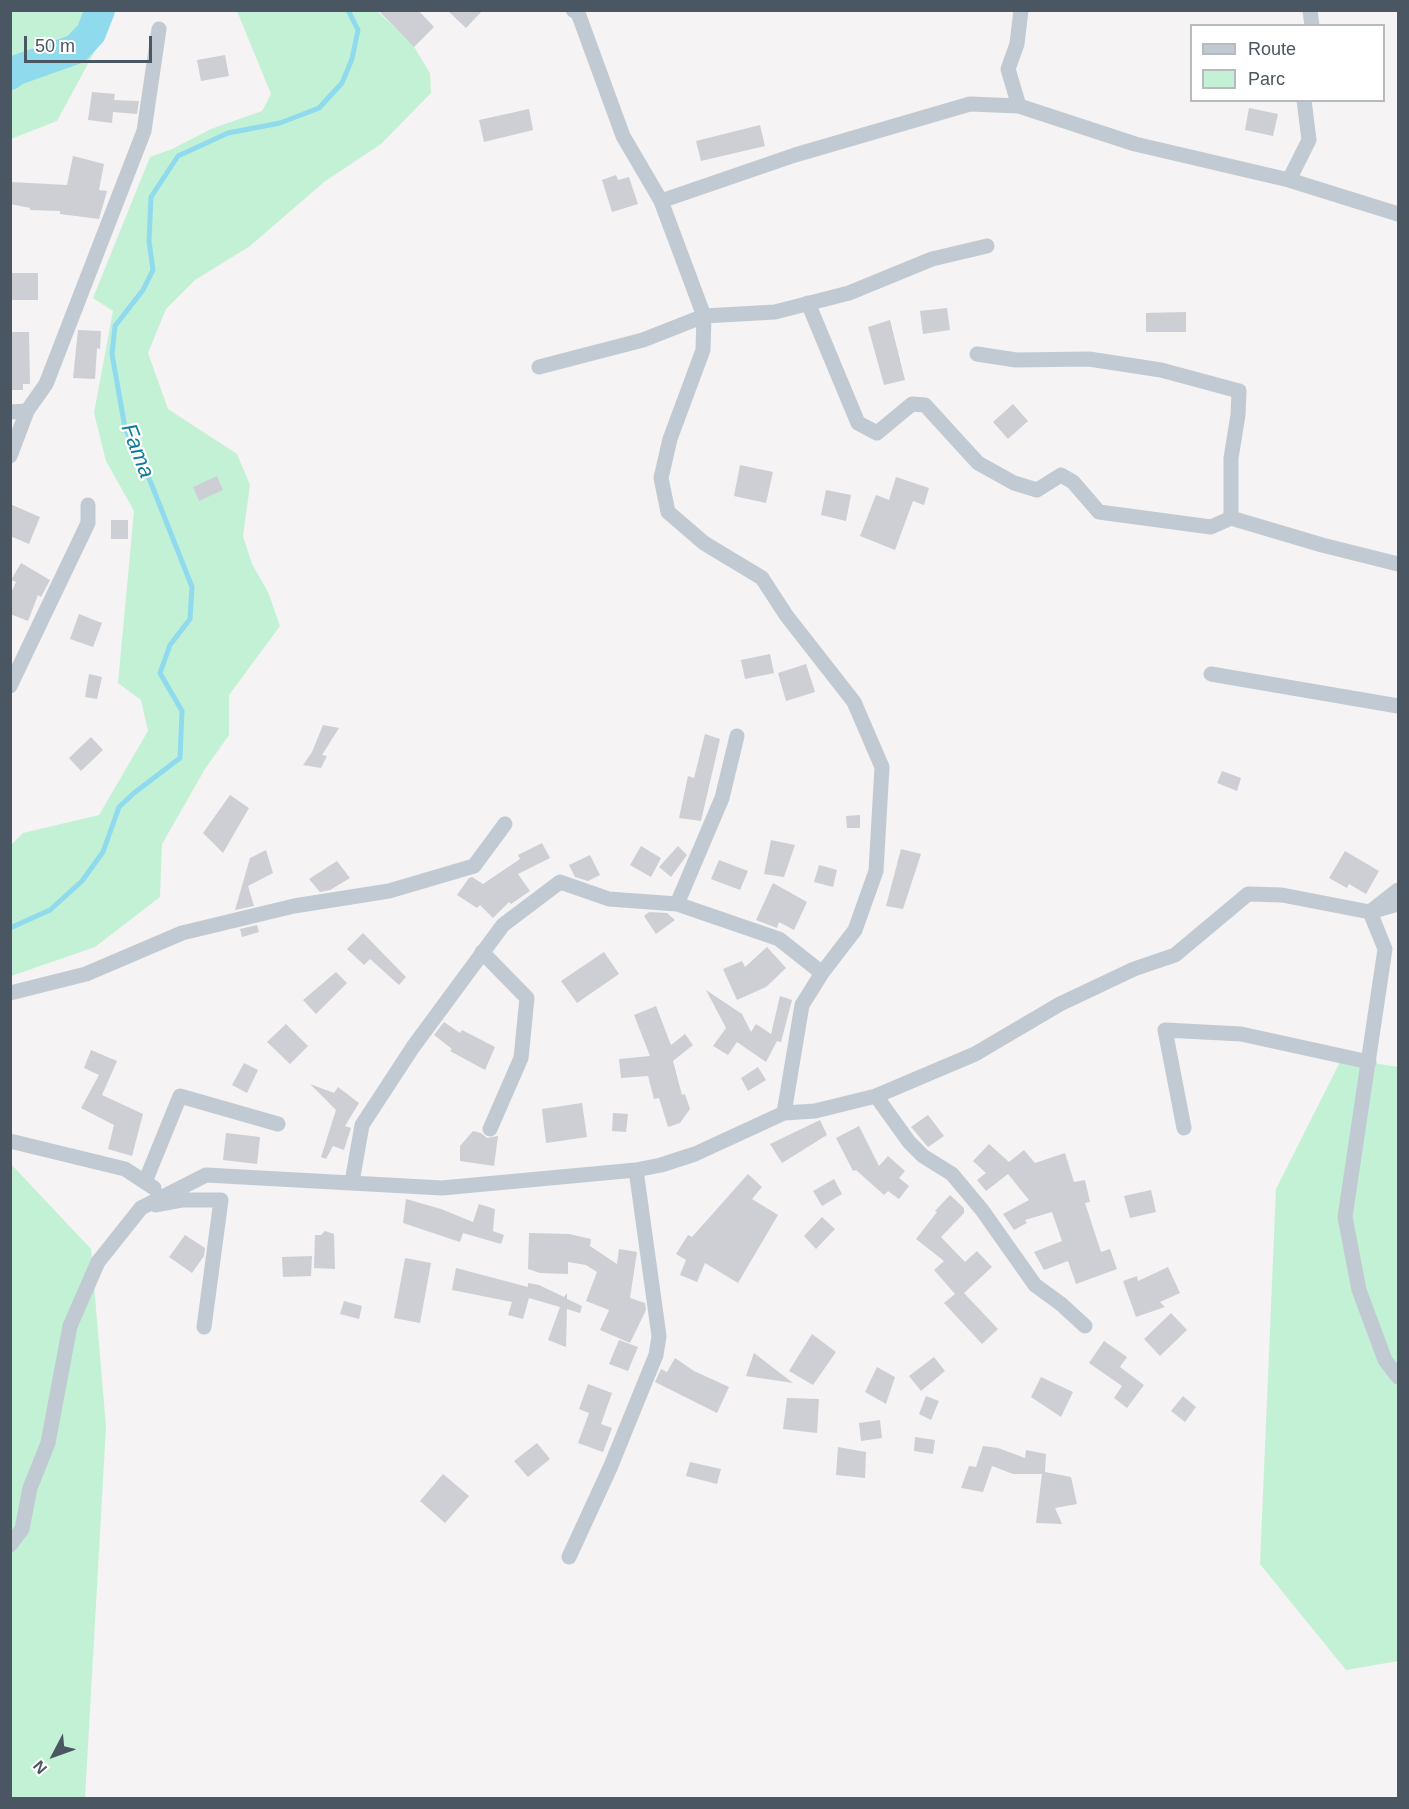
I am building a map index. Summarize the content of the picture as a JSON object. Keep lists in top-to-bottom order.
{
  "water": ["Fama"],
  "legend": ["Route", "Parc"],
  "scale_bar": "50 m",
  "north": "bottom left"
}
